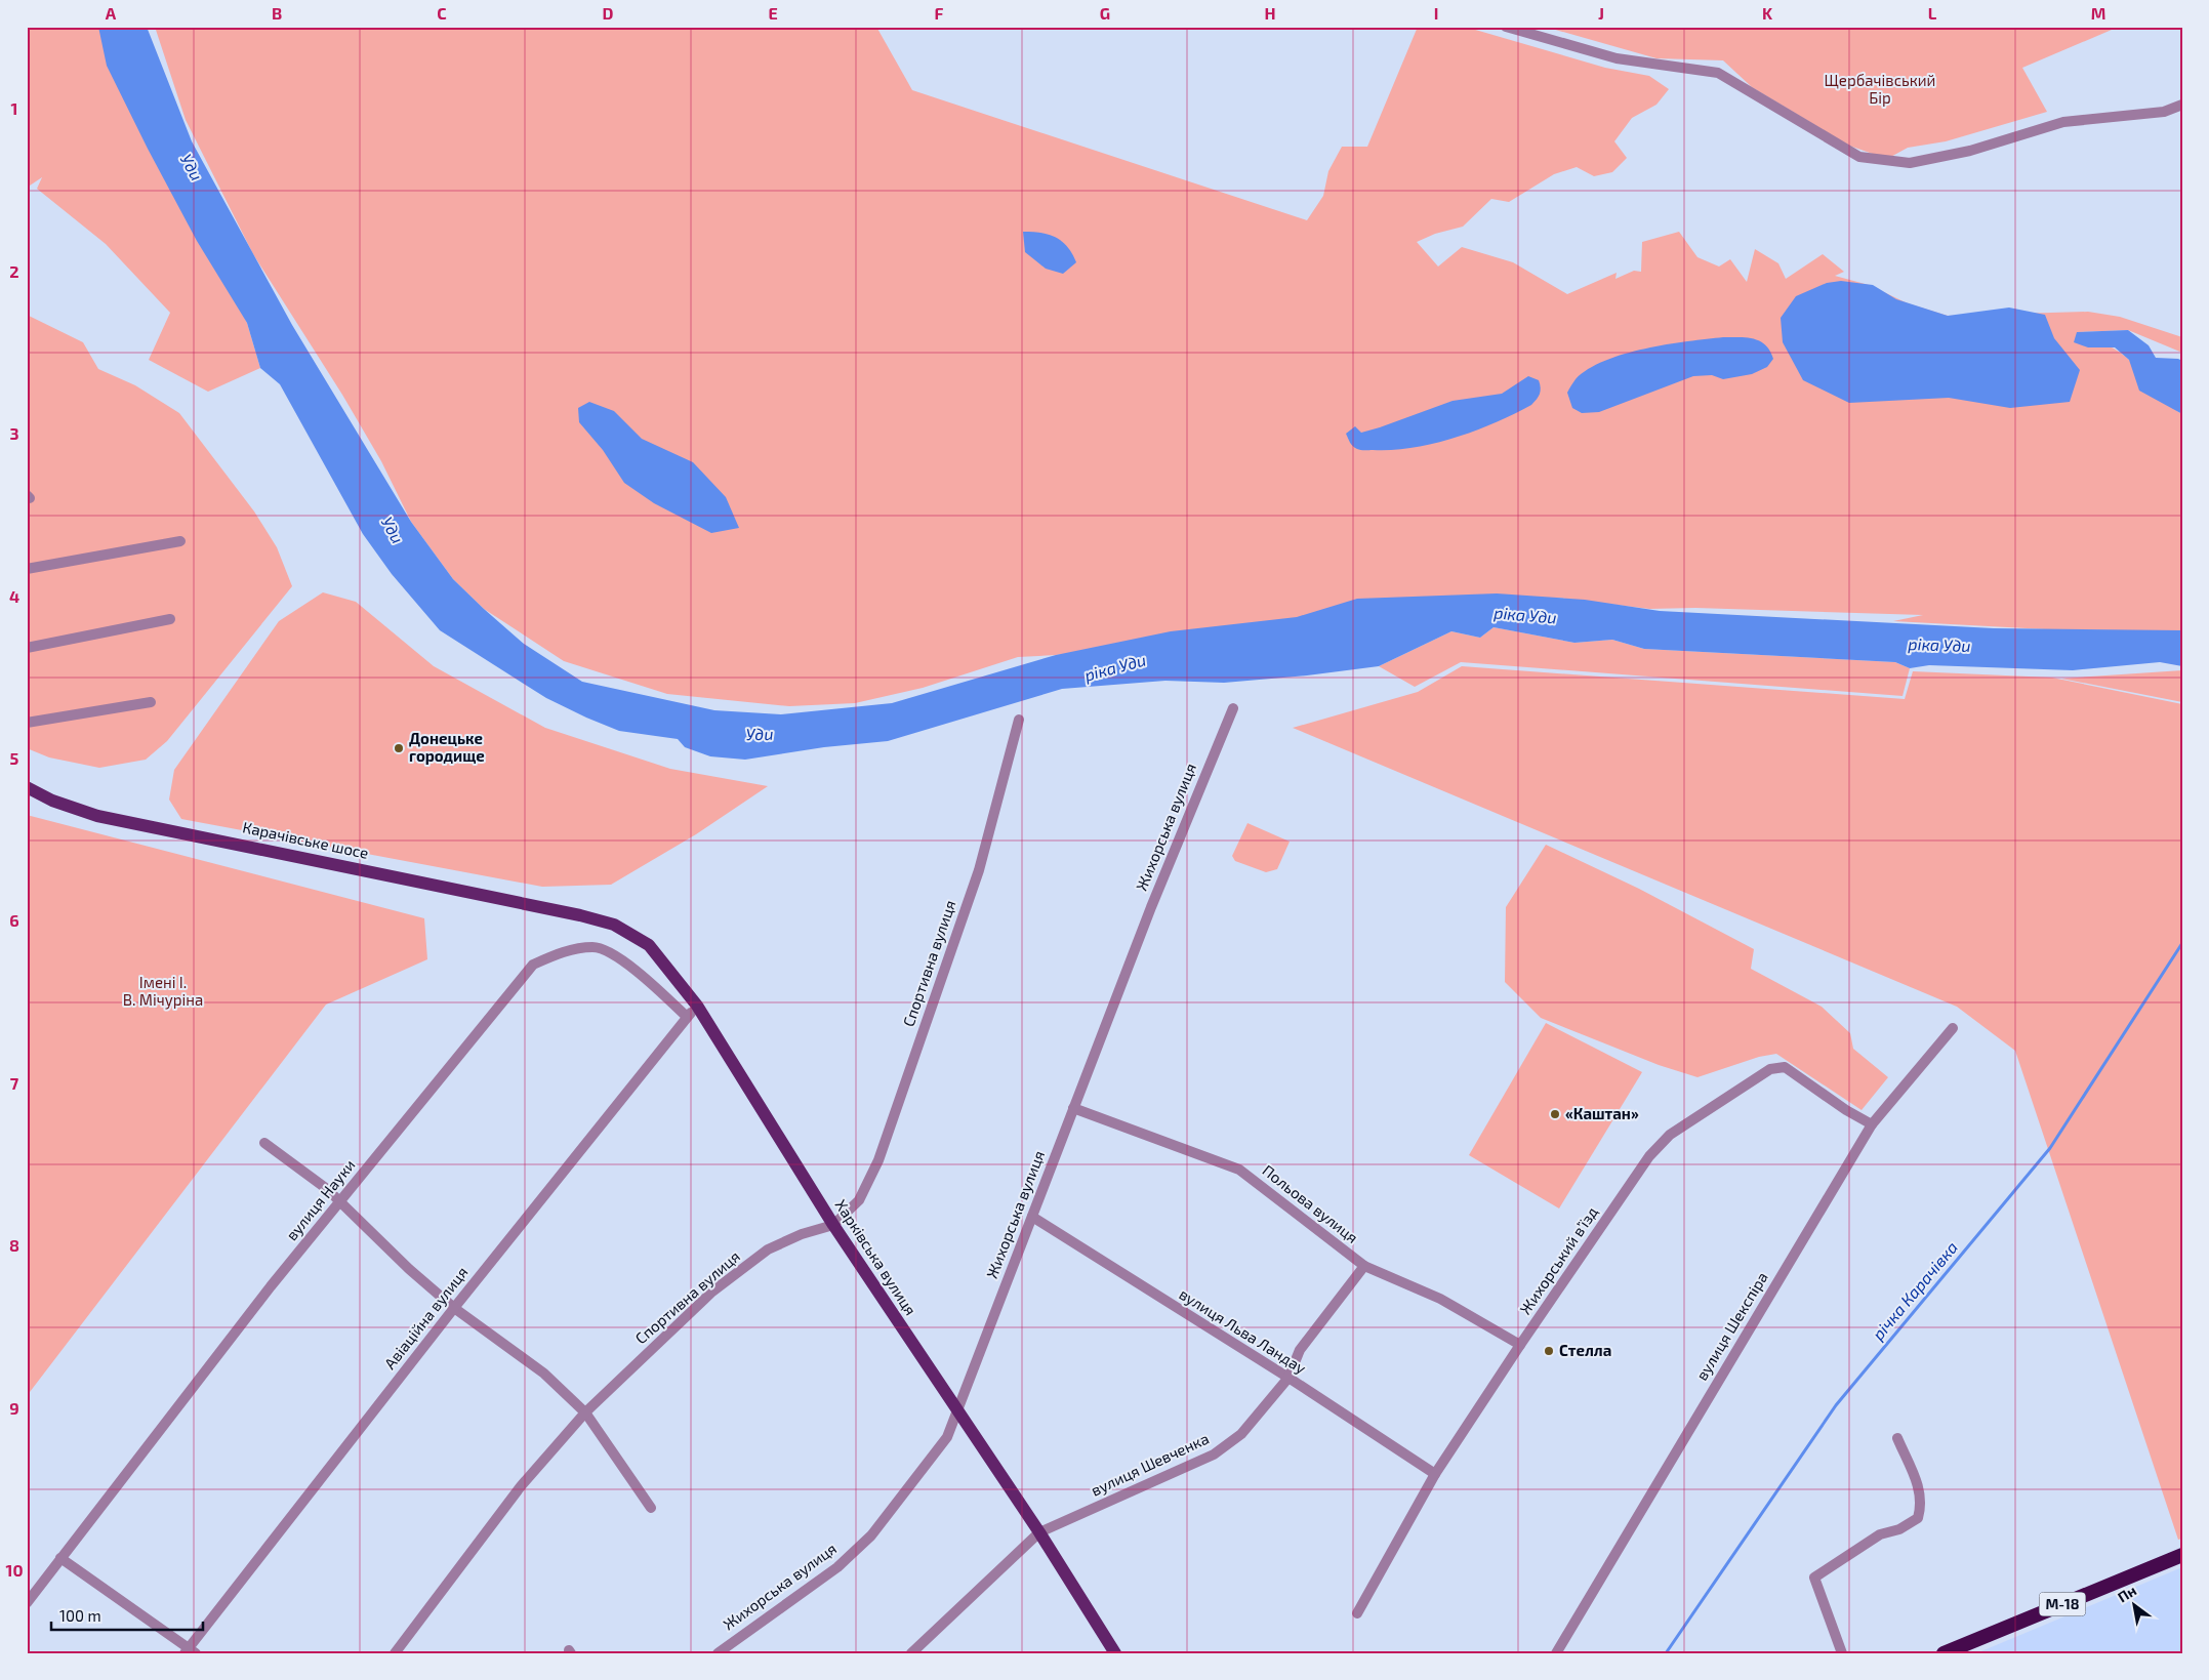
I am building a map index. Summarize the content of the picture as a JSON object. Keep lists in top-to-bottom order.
{
  "streets": {
    "highway": ["М-18"],
    "main road": ["Карачівське шосе", "Харківська вулиця"],
    "street": [
      "Жихорська вулиця",
      "Спортивна вулиця",
      "вулиця Науки",
      "Польова вулиця",
      "Жихорський в’їзд",
      "Авіаційна вулиця",
      "вулиця Шекспіра",
      "вулиця Льва Ландау",
      "вулиця Шевченка"
    ]
  },
  "crossings": [
    ["Жихорська вулиця", "Польова вулиця"],
    ["Жихорська вулиця", "Харківська вулиця"],
    ["Жихорська вулиця", "вулиця Льва Ландау"],
    ["Карачівське шосе", "Харківська вулиця"],
    ["Спортивна вулиця", "Харківська вулиця"],
    ["вулиця Науки", "Авіаційна вулиця"],
    ["Польова вулиця", "Жихорський в’їзд"],
    ["Польова вулиця", "вулиця Шевченка"],
    ["Харківська вулиця", "Авіаційна вулиця"],
    ["Харківська вулиця", "вулиця Шевченка"],
    ["Жихорський в’їзд", "вулиця Шекспіра"],
    ["Жихорський в’їзд", "вулиця Льва Ландау"],
    ["вулиця Льва Ландау", "вулиця Шевченка"]
  ],
  "water": ["Уди", "ріка Уди", "річка Карачівка"],
  "parks": ["Щербачівський Бір", "Імені І. В. Мічуріна"],
  "places": ["Донецьке городище", "«Каштан»", "Стелла"],
  "scale_bar": "100 m",
  "north": "top left",
  "grid": {
    "columns": [
      "A",
      "B",
      "C",
      "D",
      "E",
      "F",
      "G",
      "H",
      "I",
      "J",
      "K",
      "L",
      "M"
    ],
    "rows": [
      "1",
      "2",
      "3",
      "4",
      "5",
      "6",
      "7",
      "8",
      "9",
      "10"
    ]
  }
}
